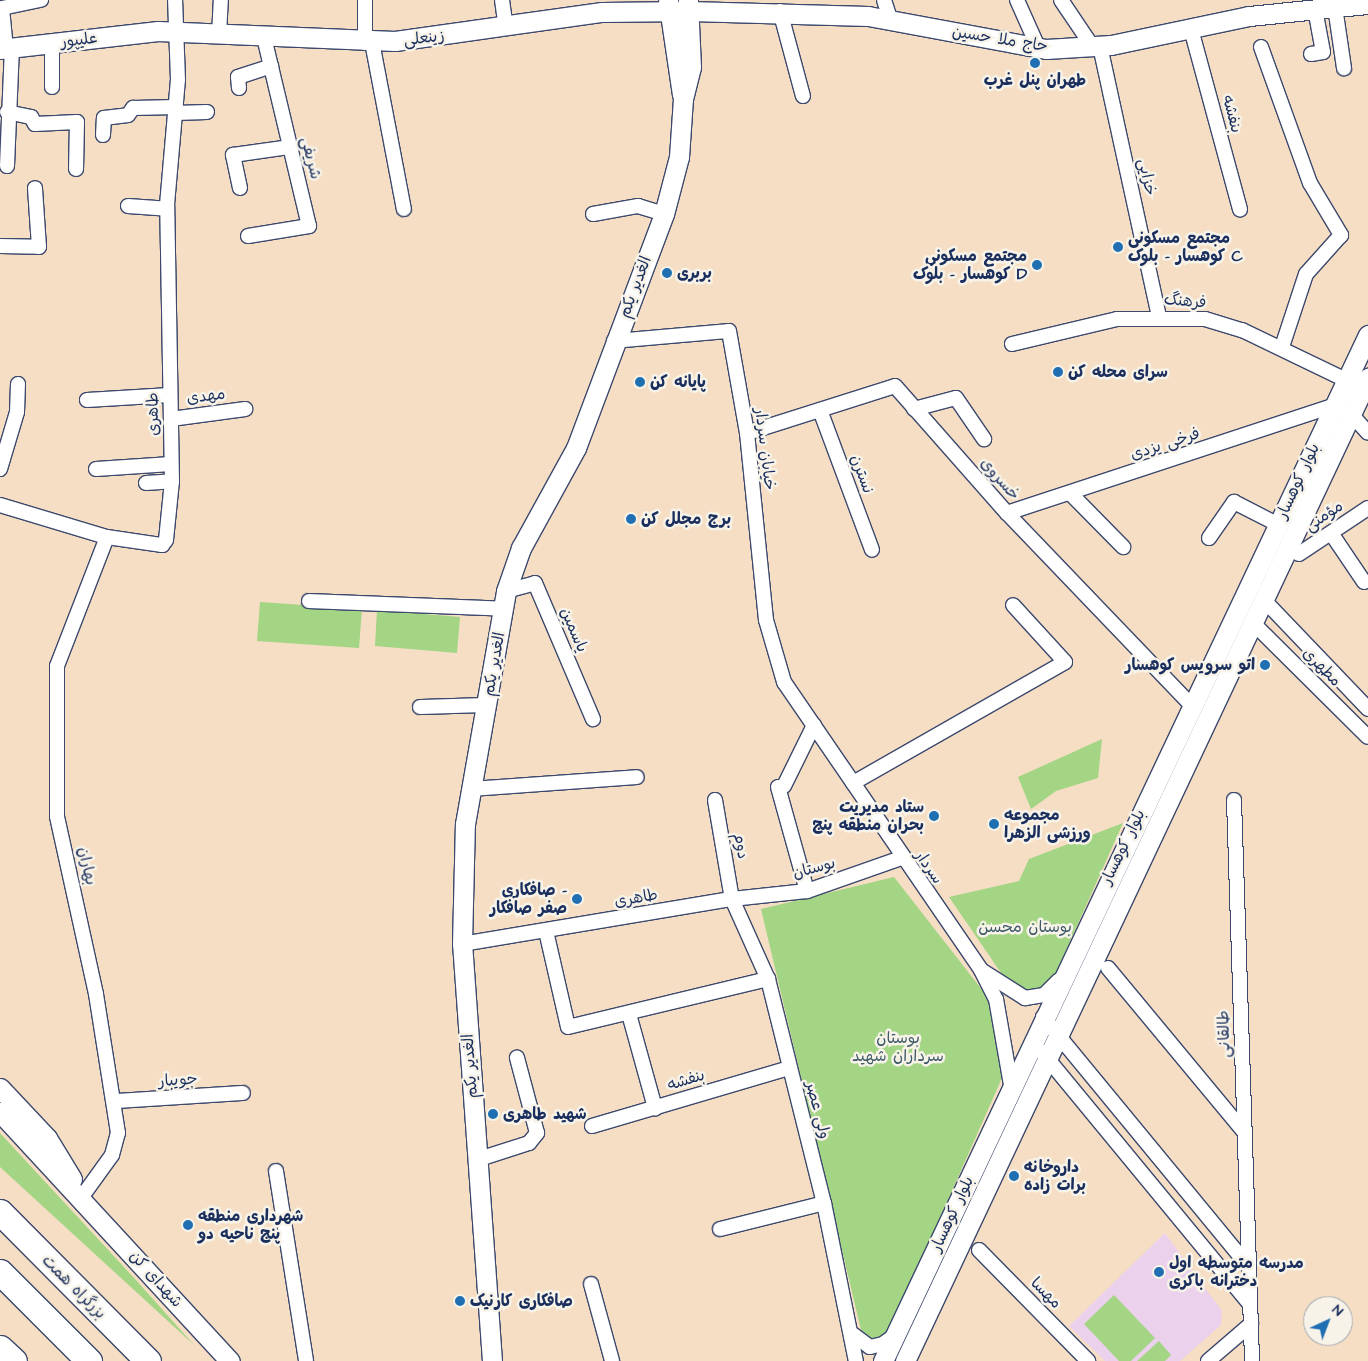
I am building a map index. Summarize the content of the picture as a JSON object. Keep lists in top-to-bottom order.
{
  "streets": {
    "highway": ["بزرگراه همت"],
    "street": [
      "زینعلی",
      "حاج ملا حسین",
      "علیپور",
      "بنفشه",
      "شریفی",
      "خزایی",
      "الغدیر یکم",
      "فرهنگ",
      "مهدی",
      "طاهری",
      "فرخی یزدی",
      "خیابان سردار",
      "نسترن",
      "خسروی",
      "بلوار کوهسار",
      "مؤمنی",
      "یاسمین",
      "مطهری",
      "دوم",
      "بهاران",
      "سردار",
      "بوستان",
      "طالقانی",
      "جویبار",
      "ولی عصر",
      "شهدای کن",
      "مهسا"
    ]
  },
  "crossings": [
    ["زینعلی", "حاج ملا حسین"],
    ["زینعلی", "علیپور"],
    ["زینعلی", "شریفی"],
    ["زینعلی", "الغدیر یکم"],
    ["زینعلی", "طاهری"],
    ["حاج ملا حسین", "بنفشه"],
    ["حاج ملا حسین", "خزایی"],
    ["حاج ملا حسین", "الغدیر یکم"],
    ["بنفشه", "ولی عصر"],
    ["خزایی", "فرهنگ"],
    ["الغدیر یکم", "طاهری"],
    ["الغدیر یکم", "خیابان سردار"],
    ["الغدیر یکم", "یاسمین"],
    ["فرهنگ", "بلوار کوهسار"],
    ["مهدی", "طاهری"],
    ["طاهری", "دوم"],
    ["طاهری", "بهاران"],
    ["طاهری", "بوستان"],
    ["طاهری", "ولی عصر"],
    ["فرخی یزدی", "خسروی"],
    ["فرخی یزدی", "بلوار کوهسار"],
    ["خیابان سردار", "خسروی"],
    ["خیابان سردار", "سردار"],
    ["نسترن", "خسروی"],
    ["خسروی", "بلوار کوهسار"],
    ["بلوار کوهسار", "مطهری"],
    ["بلوار کوهسار", "سردار"],
    ["دوم", "بوستان"],
    ["دوم", "ولی عصر"],
    ["بهاران", "جویبار"],
    ["بهاران", "شهدای کن"],
    ["سردار", "بوستان"],
    ["بوستان", "ولی عصر"]
  ],
  "parks": ["بوستان محسن", "بوستان سرداران شهید"],
  "places": [
    "طهران پنل غرب",
    "مجتمع مسکونی کوهسار - بلوک C",
    "مجتمع مسکونی کوهسار - بلوک D",
    "بربری",
    "سرای محله کن",
    "پایانه کن",
    "برج مجلل کن",
    "اتو سرویس کوهسار",
    "ستاد مدیریت بحران منطقه پنج",
    "مجموعه ورزشی الزهرا",
    "صافکاری - صفر صافکار",
    "شهید طاهری",
    "داروخانه برات زاده",
    "شهرداری منطقه پنج ناحیه دو",
    "مدرسه متوسطه اول دخترانه باکری",
    "صافکاری کارنیک"
  ],
  "north": "top right"
}
